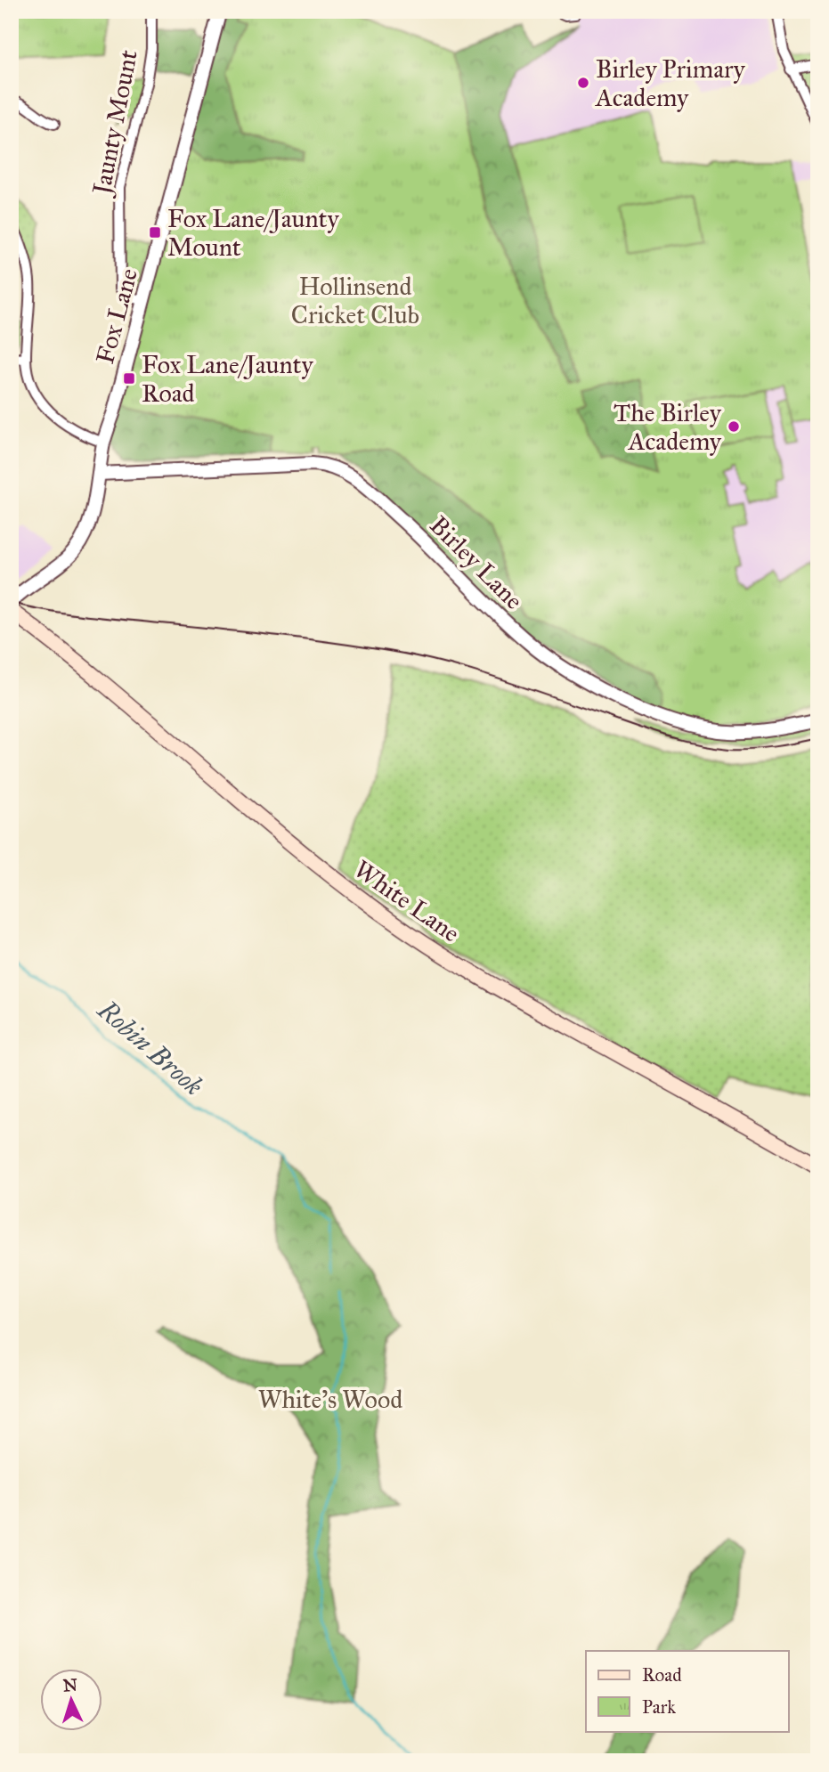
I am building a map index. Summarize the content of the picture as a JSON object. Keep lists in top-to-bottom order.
{
  "streets": {
    "main road": ["White Lane"],
    "street": ["Jaunty Mount", "Fox Lane", "Birley Lane"]
  },
  "crossings": [
    ["Jaunty Mount", "Fox Lane"],
    ["Fox Lane", "Birley Lane"]
  ],
  "water": ["Robin Brook"],
  "parks": ["Hollinsend Cricket Club", "White's Wood"],
  "places": {
    "other": ["Birley Primary Academy", "The Birley Academy"],
    "transit": ["Fox Lane/Jaunty Mount", "Fox Lane/Jaunty Road"]
  },
  "legend": ["Road", "Park"],
  "north": "top"
}
